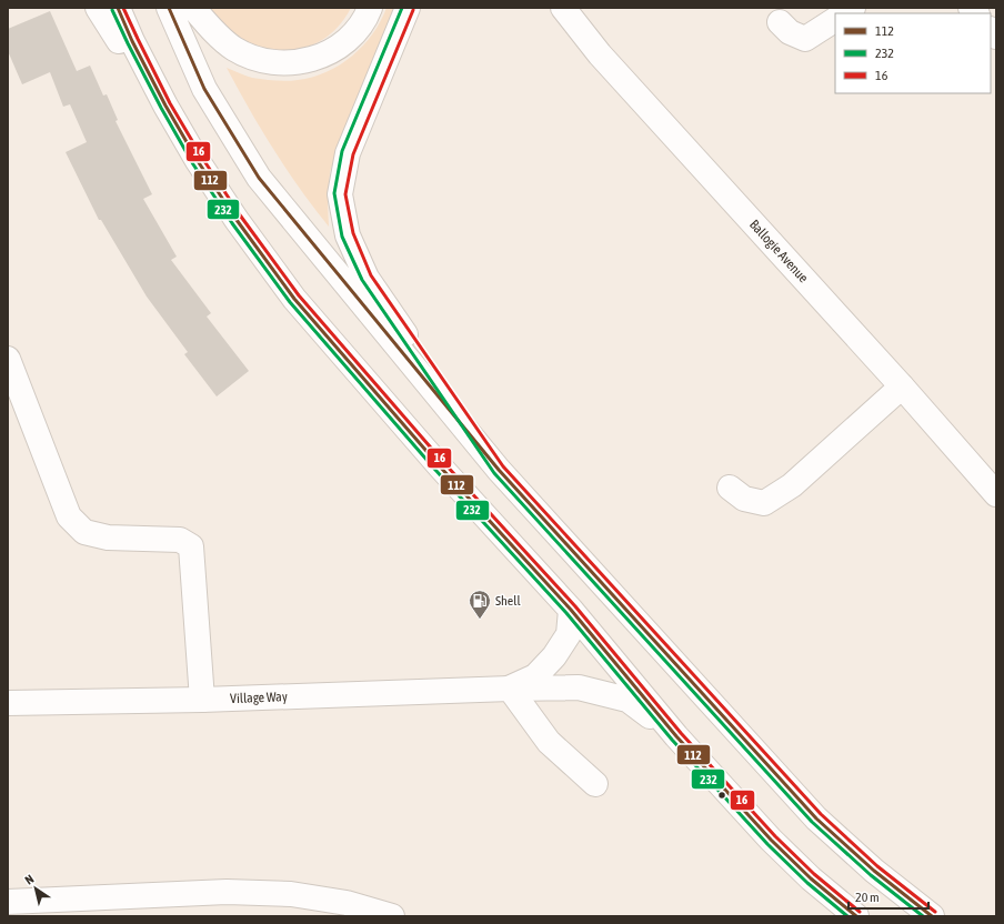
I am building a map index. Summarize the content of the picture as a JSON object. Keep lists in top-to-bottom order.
{
  "streets": {
    "main road": ["Ballogie Avenue", "Village Way"]
  },
  "places": {
    "fuel station": ["Shell"]
  },
  "lines": ["transit line 112", "transit line 232", "transit line 16"],
  "legend": ["112", "232", "16"],
  "scale_bar": "20 m",
  "north": "top left"
}
